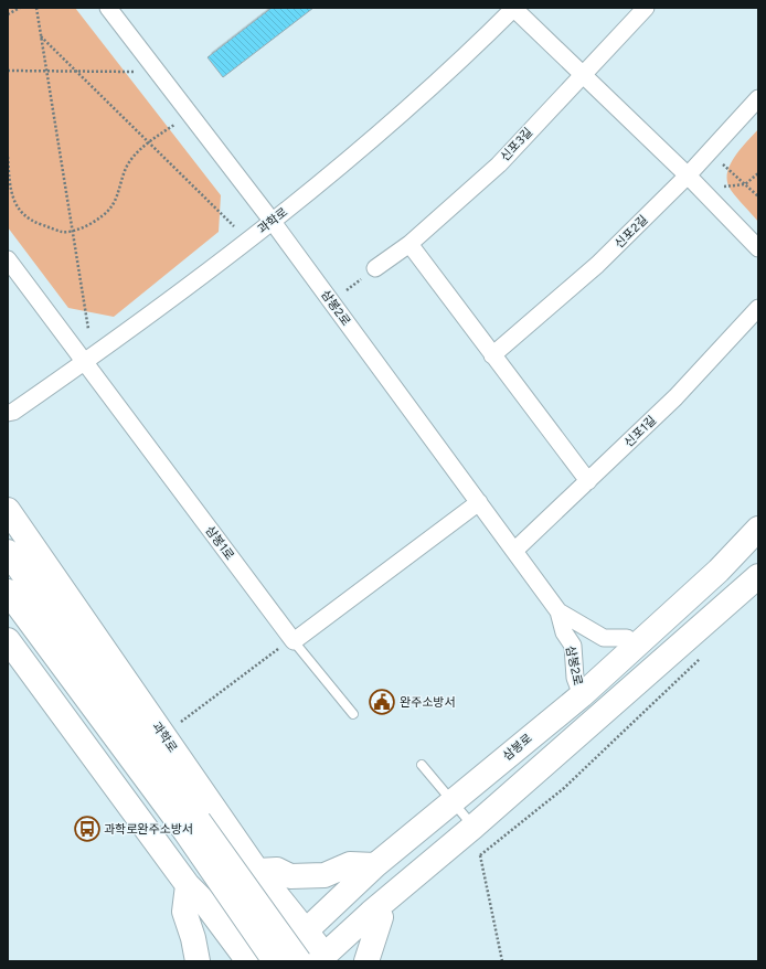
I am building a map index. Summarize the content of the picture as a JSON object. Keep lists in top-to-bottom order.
{
  "streets": {
    "street": [
      "신포3길",
      "과학로",
      "신포2길",
      "삼봉2로",
      "신포1길",
      "삼봉1로",
      "삼봉로"
    ]
  },
  "crossings": [
    ["과학로", "삼봉2로"],
    ["과학로", "삼봉1로"],
    ["과학로", "삼봉로"],
    ["삼봉2로", "신포1길"],
    ["삼봉2로", "삼봉로"]
  ],
  "places": {
    "public building": ["완주소방서"],
    "bus stop": ["과학로완주소방서"]
  }
}
